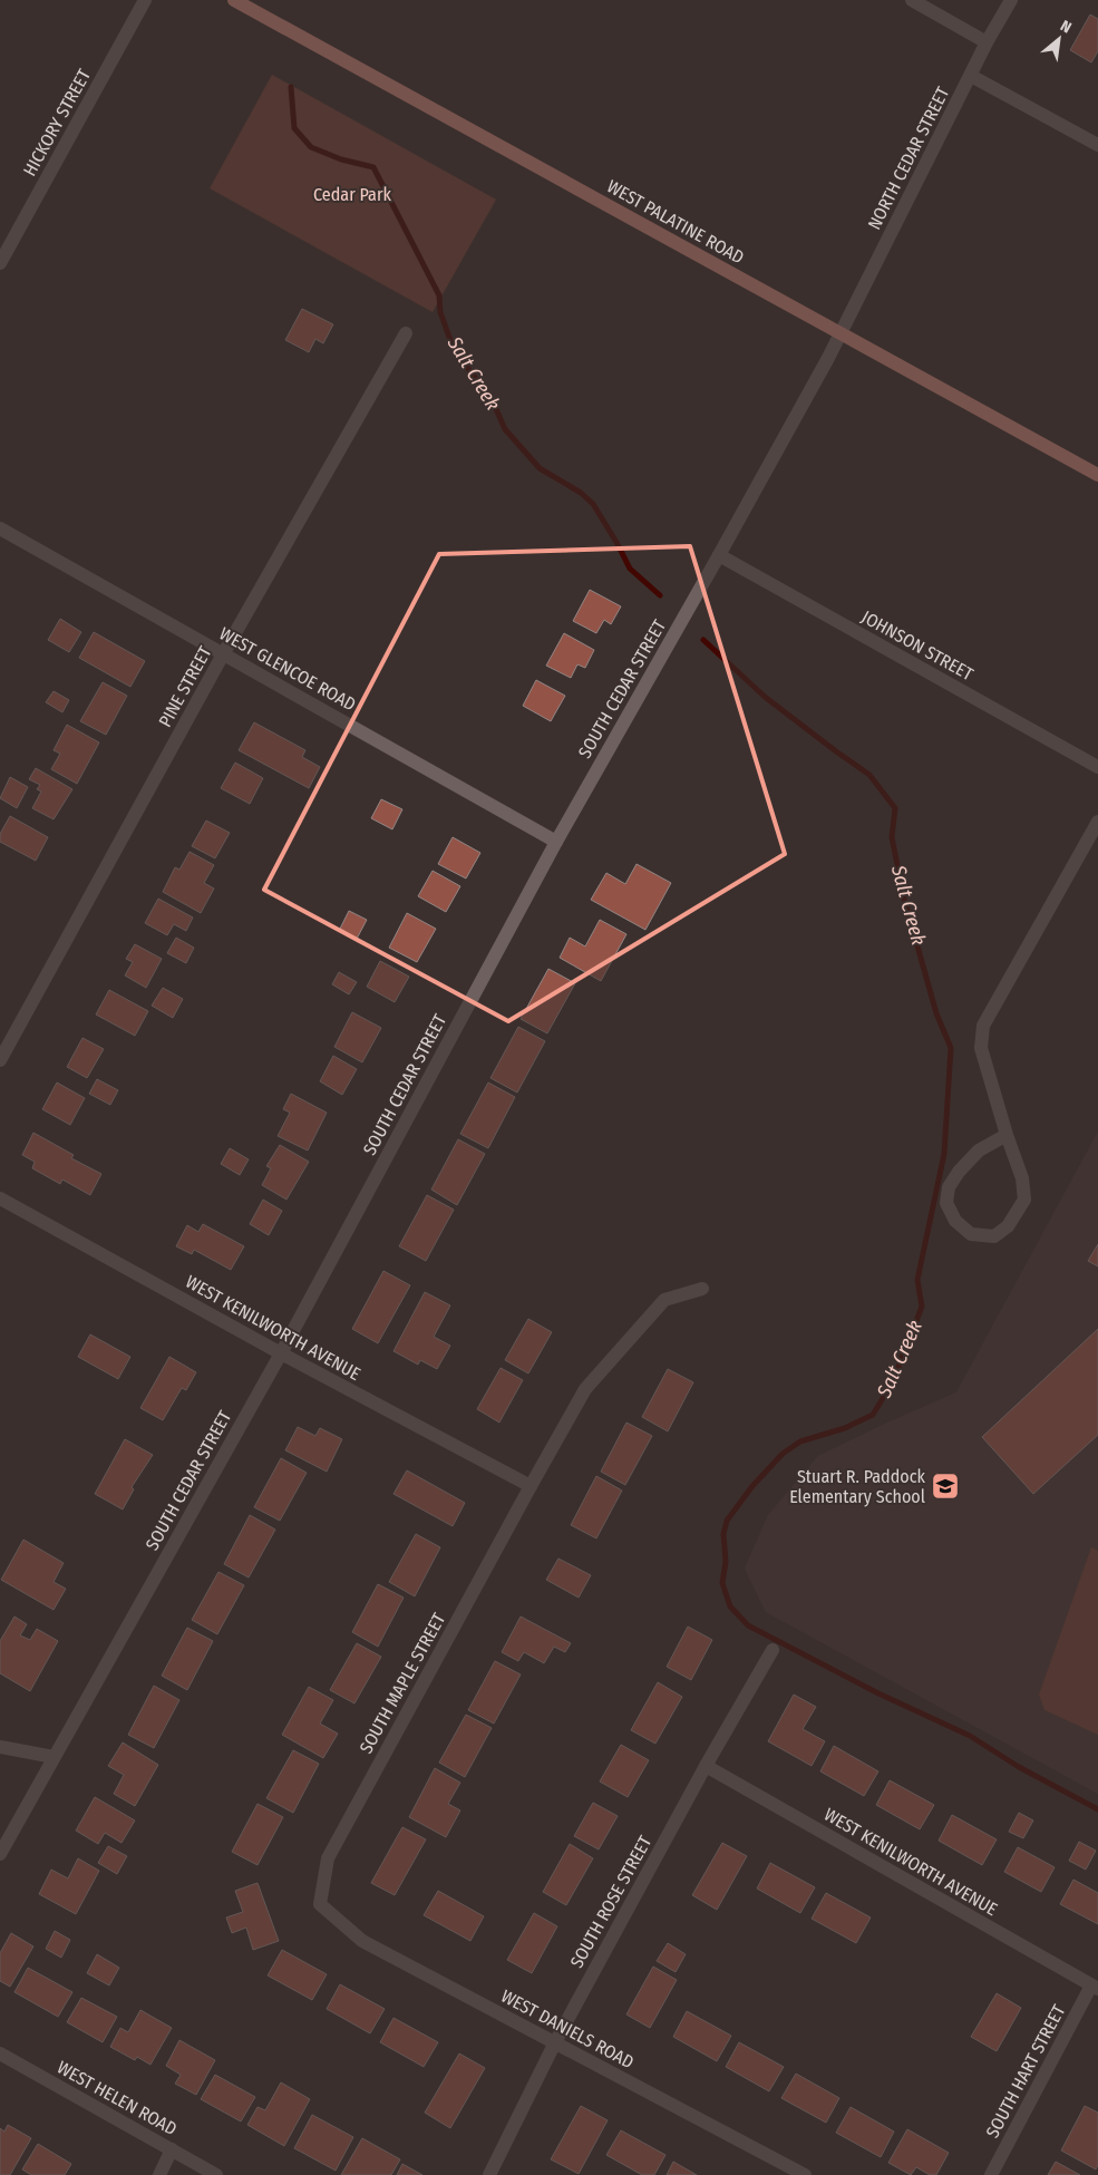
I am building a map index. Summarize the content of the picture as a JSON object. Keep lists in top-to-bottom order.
{
  "streets": {
    "main road": ["WEST PALATINE ROAD"],
    "street": [
      "HICKORY STREET",
      "NORTH CEDAR STREET",
      "JOHNSON STREET",
      "WEST GLENCOE ROAD",
      "PINE STREET",
      "SOUTH CEDAR STREET",
      "WEST KENILWORTH AVENUE",
      "SOUTH MAPLE STREET",
      "SOUTH ROSE STREET",
      "WEST DANIELS ROAD",
      "SOUTH HART STREET",
      "WEST HELEN ROAD"
    ]
  },
  "crossings": [
    ["NORTH CEDAR STREET", "WEST PALATINE ROAD"],
    ["NORTH CEDAR STREET", "SOUTH CEDAR STREET"],
    ["WEST PALATINE ROAD", "SOUTH CEDAR STREET"],
    ["JOHNSON STREET", "SOUTH CEDAR STREET"],
    ["WEST GLENCOE ROAD", "PINE STREET"],
    ["WEST GLENCOE ROAD", "SOUTH CEDAR STREET"],
    ["SOUTH CEDAR STREET", "WEST KENILWORTH AVENUE"],
    ["WEST KENILWORTH AVENUE", "SOUTH MAPLE STREET"],
    ["WEST KENILWORTH AVENUE", "SOUTH ROSE STREET"],
    ["WEST KENILWORTH AVENUE", "SOUTH HART STREET"],
    ["SOUTH MAPLE STREET", "WEST DANIELS ROAD"],
    ["SOUTH ROSE STREET", "WEST DANIELS ROAD"]
  ],
  "water": ["Salt Creek"],
  "parks": ["Cedar Park"],
  "places": {
    "school or university": ["Stuart R. Paddock Elementary School"]
  },
  "north": "top right"
}
